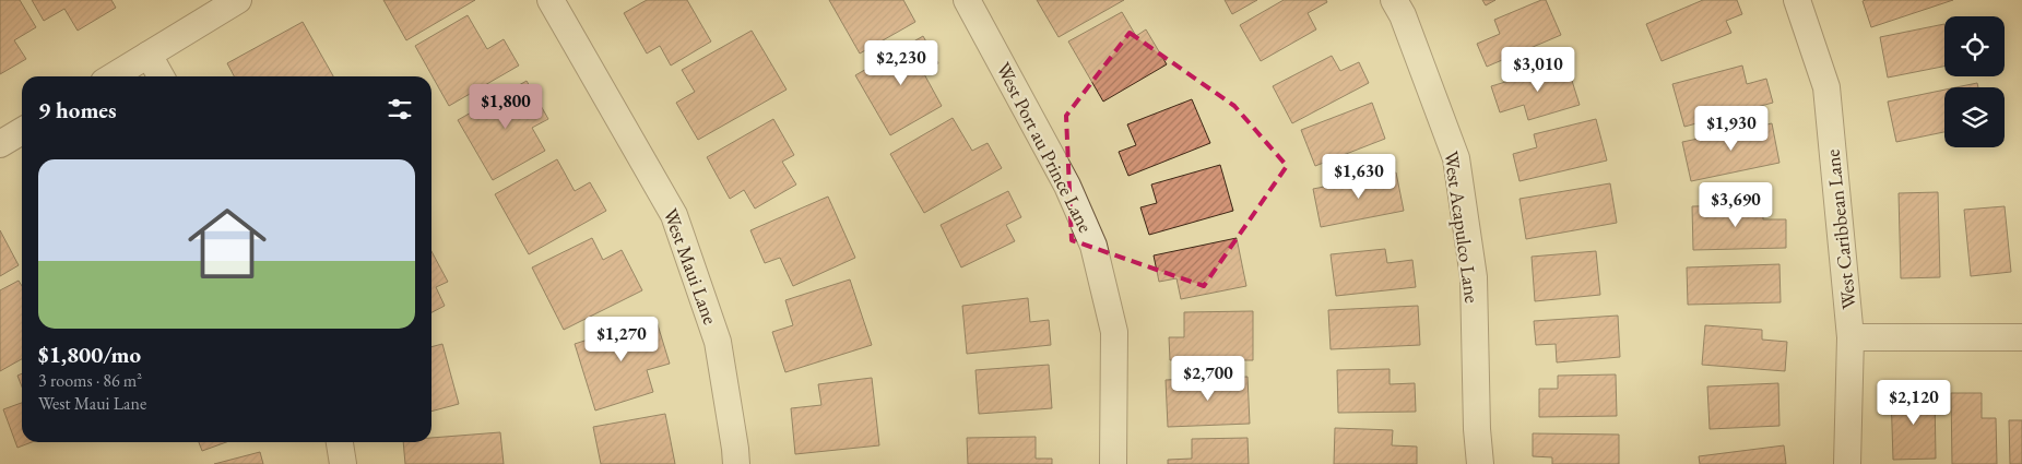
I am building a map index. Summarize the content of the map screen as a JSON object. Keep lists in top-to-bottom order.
{
  "streets": {
    "street": [
      "West Port au Prince Lane",
      "West Acapulco Lane",
      "West Caribbean Lane",
      "West Maui Lane"
    ]
  },
  "page": {
    "price": [
      "$2,230",
      "$3,010",
      "$1,800",
      "$1,930",
      "$1,630",
      "$3,690",
      "$1,270",
      "$2,700",
      "$2,120"
    ],
    "heading": "9 homes",
    "list": [
      {
        "name": "$1,800/mo",
        "note": "3 rooms · 86 m² · West Maui Lane"
      }
    ]
  }
}
